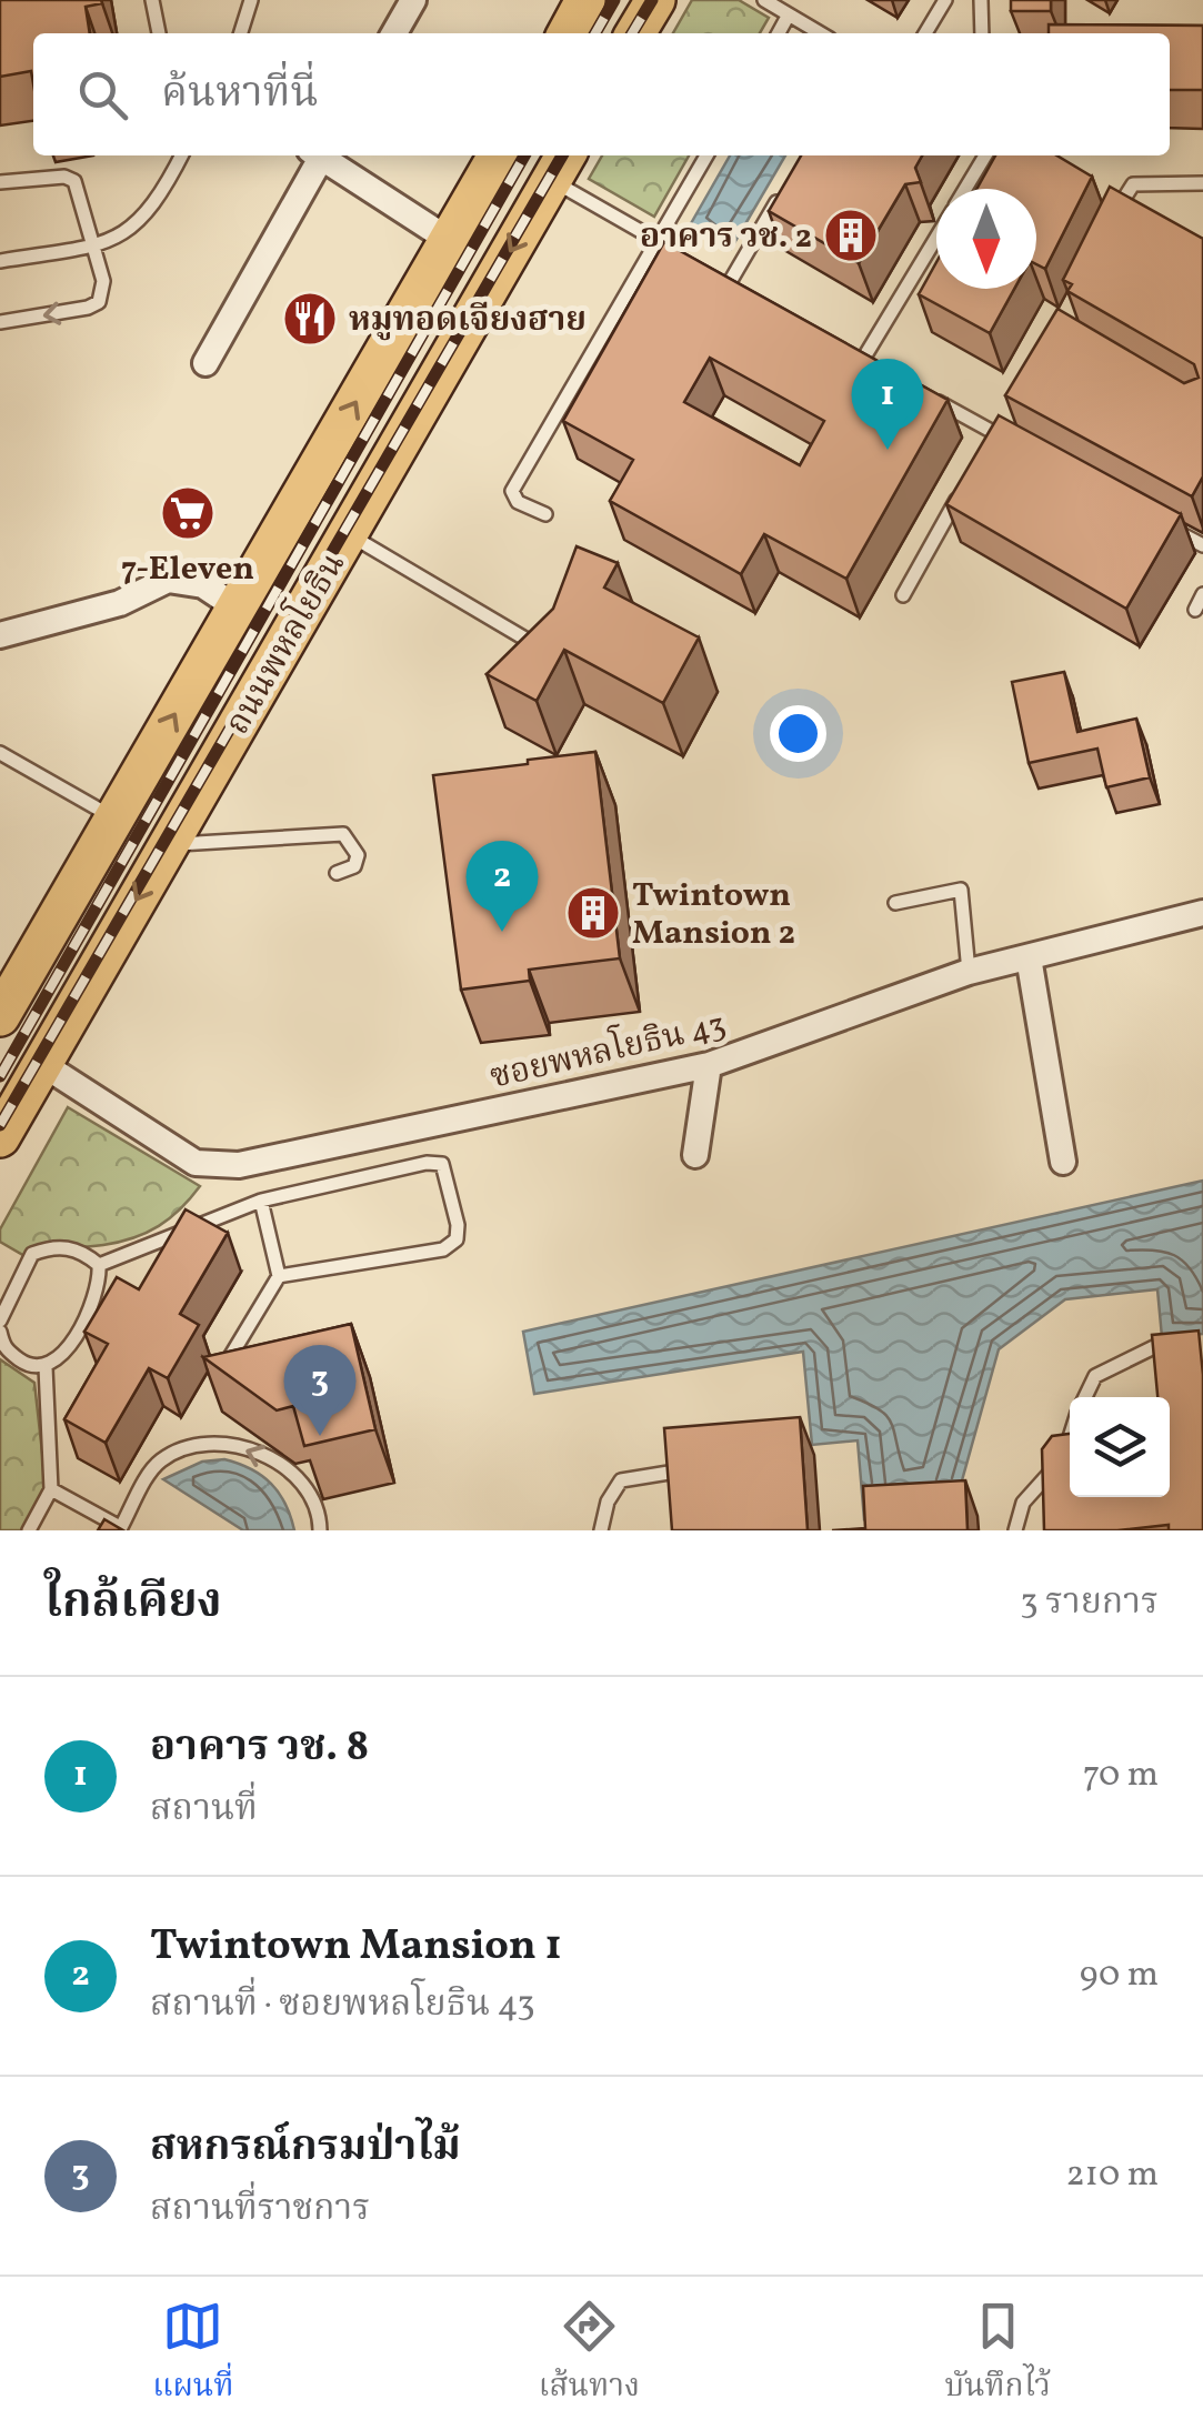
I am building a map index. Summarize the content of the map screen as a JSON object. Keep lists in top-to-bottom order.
{
  "streets": {
    "main road": ["ถนนพหลโยธิน"],
    "street": ["ซอยพหลโยธิน 43"]
  },
  "crossings": [
    ["ถนนพหลโยธิน", "ซอยพหลโยธิน 43"]
  ],
  "places": {
    "building": ["อาคาร วช. 2", "Twintown Mansion 2"],
    "restaurant": ["หมูทอดเจียงฮาย"],
    "supermarket": ["7-Eleven"]
  },
  "north": "bottom",
  "page": {
    "search": "ค้นหาที่นี่",
    "pins": ["1", "2", "3"],
    "heading": ["ใกล้เคียง", "3 รายการ"],
    "list": [
      {
        "mark": "1",
        "name": "อาคาร วช. 8",
        "note": "สถานที่",
        "value": "70 m"
      },
      {
        "mark": "2",
        "name": "Twintown Mansion 1",
        "note": "สถานที่ · ซอยพหลโยธิน 43",
        "value": "90 m"
      },
      {
        "mark": "3",
        "name": "สหกรณ์กรมป่าไม้",
        "note": "สถานที่ราชการ",
        "value": "210 m"
      }
    ],
    "nav": ["แผนที่", "เส้นทาง", "บันทึกไว้"]
  }
}
